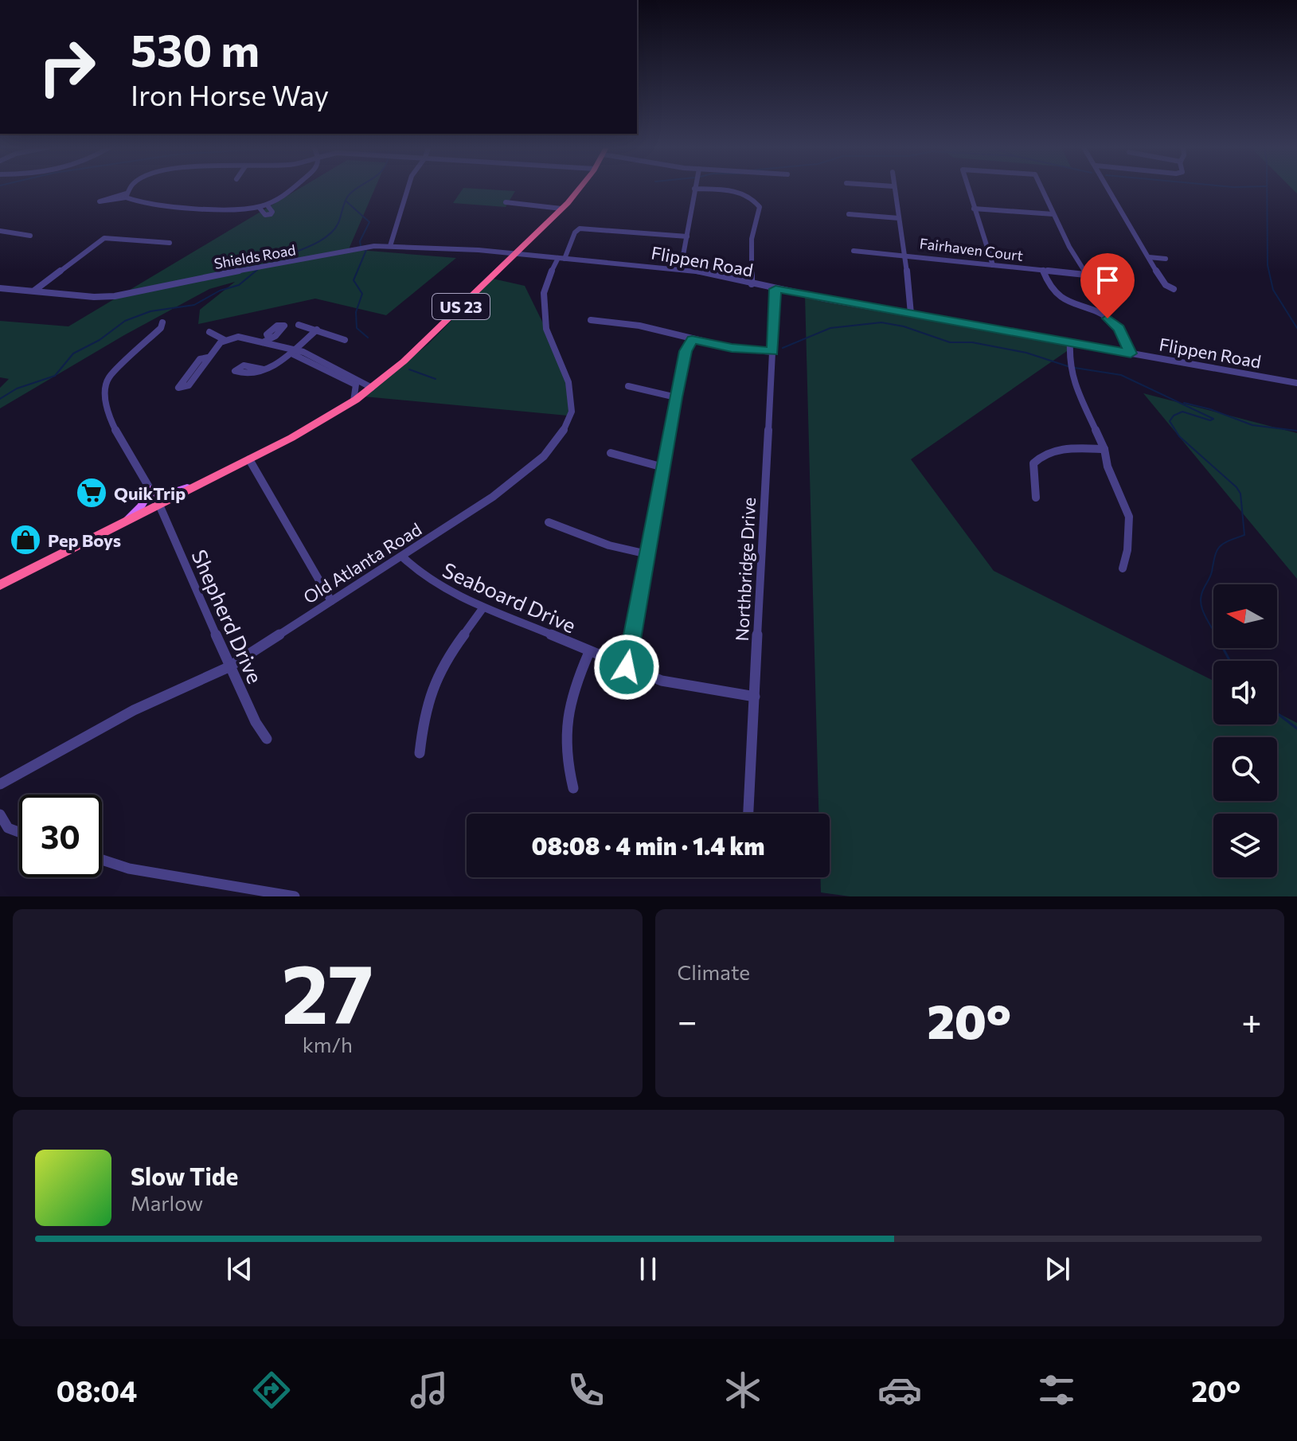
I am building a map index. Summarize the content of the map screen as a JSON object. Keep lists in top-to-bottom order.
{
  "streets": {
    "highway": ["US 23"],
    "street": [
      "Fairhaven Court",
      "Shields Road",
      "Flippen Road",
      "Old Atlanta Road",
      "Northbridge Drive",
      "Seaboard Drive",
      "Shepherd Drive"
    ]
  },
  "crossings": [
    ["Shields Road", "Flippen Road"],
    ["Shields Road", "US 23"],
    ["Flippen Road", "US 23"],
    ["Flippen Road", "Old Atlanta Road"],
    ["Flippen Road", "Northbridge Drive"],
    ["US 23", "Shepherd Drive"],
    ["Old Atlanta Road", "Seaboard Drive"],
    ["Old Atlanta Road", "Shepherd Drive"],
    ["Northbridge Drive", "Seaboard Drive"]
  ],
  "places": {
    "supermarket": ["QuikTrip"],
    "shop": ["Pep Boys"]
  },
  "north": "left",
  "page": {
    "turn": ["530 m", "Iron Horse Way"],
    "limit": "30",
    "trip": "08:08 · 4 min · 1.4 km",
    "tile": [
      ["27", "km/h"],
      "Climate"
    ],
    "heat": ["−", "20°", "+"],
    "song": ["Slow Tide", "Marlow"],
    "tabs": ["08:04", "20°"]
  }
}
